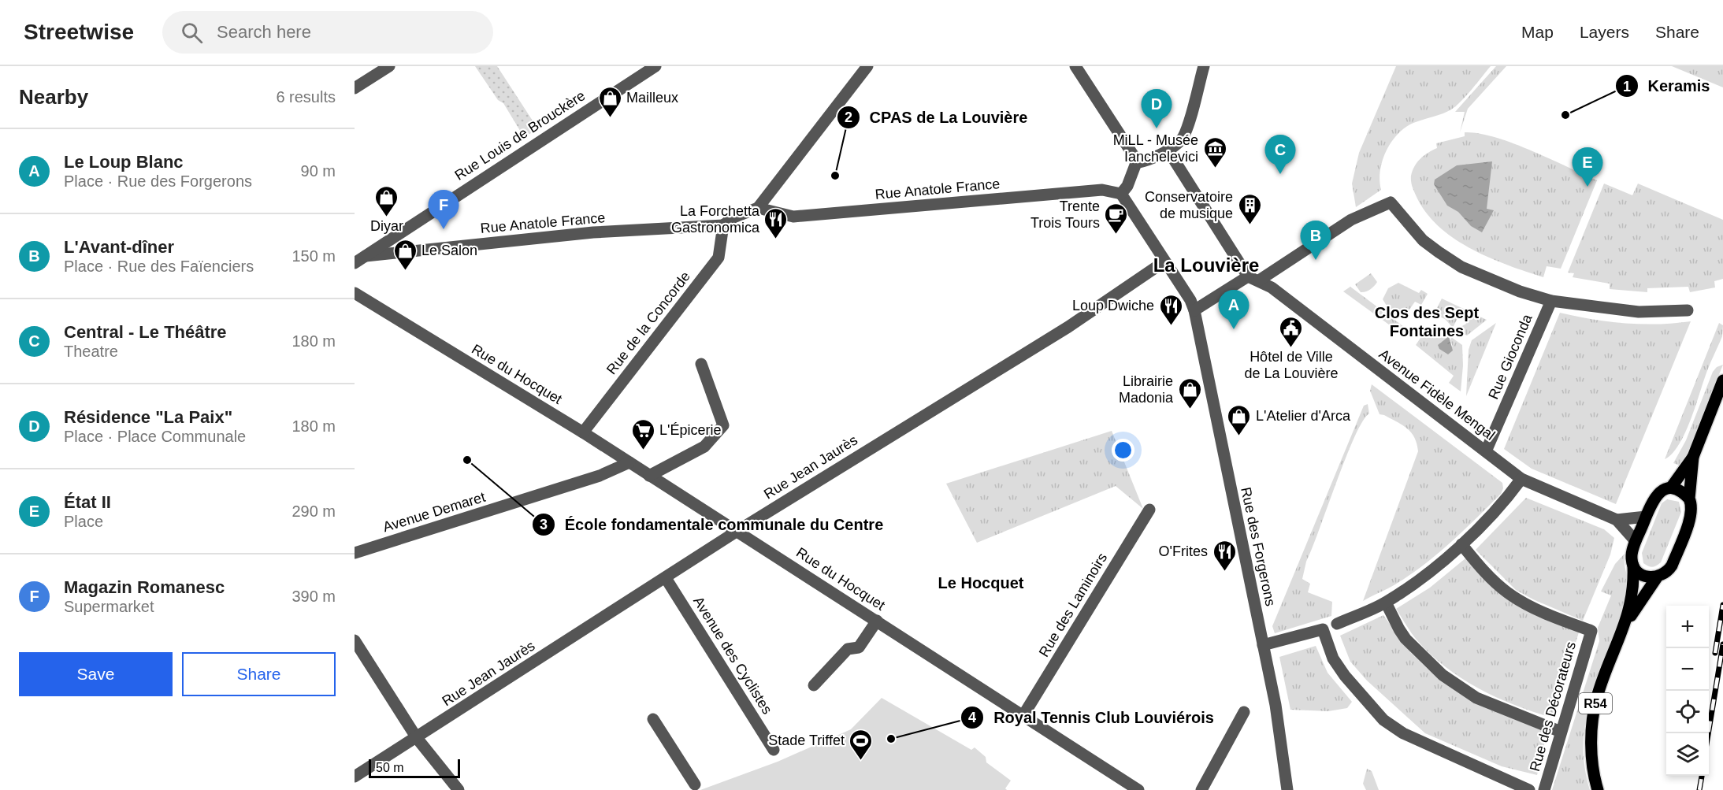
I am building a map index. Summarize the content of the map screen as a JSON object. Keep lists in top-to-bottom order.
{
  "streets": {
    "main road": ["R54"],
    "street": [
      "Rue Louis de Brouckère",
      "Rue Anatole France",
      "Rue de la Concorde",
      "Rue Gioconda",
      "Rue du Hocquet",
      "Avenue Fidèle Mengal",
      "Rue Jean Jaurès",
      "Avenue Demaret",
      "Rue des Forgerons",
      "Rue des Laminoirs",
      "Avenue des Cyclistes",
      "Rue des Décorateurs"
    ]
  },
  "crossings": [
    ["Rue Louis de Brouckère", "Rue Anatole France"],
    ["Rue Anatole France", "Rue de la Concorde"],
    ["Rue Anatole France", "Rue des Forgerons"],
    ["Rue de la Concorde", "Rue du Hocquet"],
    ["Rue Gioconda", "Avenue Fidèle Mengal"],
    ["Rue du Hocquet", "Rue Jean Jaurès"],
    ["Rue du Hocquet", "Avenue Demaret"],
    ["Rue du Hocquet", "Rue des Laminoirs"],
    ["Avenue Fidèle Mengal", "R54"],
    ["Rue Jean Jaurès", "Rue des Forgerons"],
    ["Rue Jean Jaurès", "Avenue des Cyclistes"]
  ],
  "districts": ["La Louvière", "Clos des Sept Fontaines", "Le Hocquet"],
  "places": {
    "other": [
      "Keramis",
      "CPAS de La Louvière",
      "École fondamentale communale du Centre",
      "Royal Tennis Club Louviérois"
    ],
    "shop": [
      "Mailleux",
      "Diyar",
      "Le Salon",
      "Librairie Madonia",
      "L'Atelier d'Arca"
    ],
    "museum": ["MiLL - Musée Ianchelevici"],
    "building": ["Conservatoire de musique"],
    "cafe": ["Trente Trois Tours"],
    "restaurant": ["La Forchetta Gastronomica", "Loup Dwiche", "O'Frites"],
    "public building": ["Hôtel de Ville de La Louvière"],
    "supermarket": ["L'Épicerie"],
    "sports": ["Stade Triffet"]
  },
  "scale_bar": "50 m",
  "page": {
    "header": "Streetwise",
    "search": "Search here",
    "nav": ["Map", "Layers", "Share"],
    "heading": ["Nearby", "6 results"],
    "pins": [
      "D",
      "C",
      "E",
      "F",
      "B",
      "A"
    ],
    "list": [
      {
        "mark": "A",
        "name": "Le Loup Blanc",
        "note": "Place · Rue des Forgerons",
        "value": "90 m"
      },
      {
        "mark": "B",
        "name": "L'Avant-dîner",
        "note": "Place · Rue des Faïenciers",
        "value": "150 m"
      },
      {
        "mark": "C",
        "name": "Central - Le Théâtre",
        "note": "Theatre",
        "value": "180 m"
      },
      {
        "mark": "D",
        "name": "Résidence \"La Paix\"",
        "note": "Place · Place Communale",
        "value": "180 m"
      },
      {
        "mark": "E",
        "name": "État II",
        "note": "Place",
        "value": "290 m"
      },
      {
        "mark": "F",
        "name": "Magazin Romanesc",
        "note": "Supermarket",
        "value": "390 m"
      }
    ],
    "map_buttons": ["+", "−"],
    "buttons": ["Save", "Share"],
    "scale": "50 m"
  }
}
